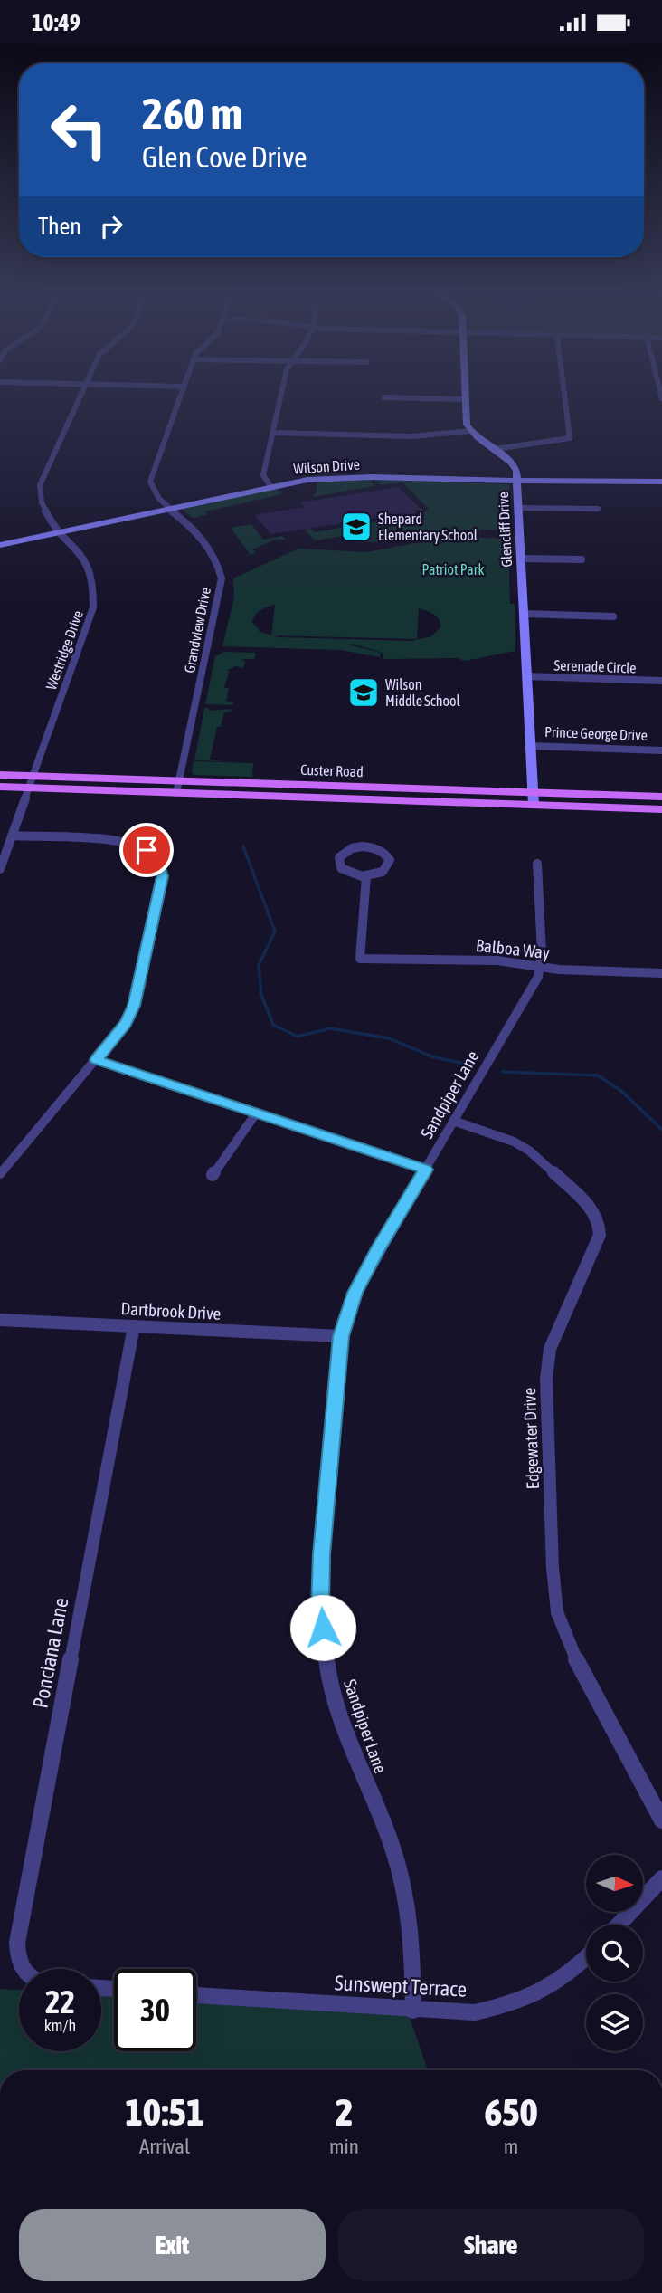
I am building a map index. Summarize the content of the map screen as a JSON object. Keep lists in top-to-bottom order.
{
  "streets": {
    "main road": ["Custer Road"],
    "street": [
      "Wilson Drive",
      "Glencliff Drive",
      "Grandview Drive",
      "Westridge Drive",
      "Serenade Circle",
      "Prince George Drive",
      "Balboa Way",
      "Sandpiper Lane",
      "Dartbrook Drive",
      "Edgewater Drive",
      "Ponciana Lane",
      "Sunswept Terrace"
    ]
  },
  "crossings": [
    ["Wilson Drive", "Glencliff Drive"],
    ["Wilson Drive", "Grandview Drive"],
    ["Wilson Drive", "Westridge Drive"],
    ["Glencliff Drive", "Serenade Circle"],
    ["Glencliff Drive", "Prince George Drive"],
    ["Glencliff Drive", "Custer Road"],
    ["Grandview Drive", "Custer Road"],
    ["Westridge Drive", "Custer Road"],
    ["Balboa Way", "Sandpiper Lane"],
    ["Sandpiper Lane", "Dartbrook Drive"],
    ["Sandpiper Lane", "Edgewater Drive"],
    ["Sandpiper Lane", "Sunswept Terrace"],
    ["Dartbrook Drive", "Ponciana Lane"]
  ],
  "parks": ["Patriot Park"],
  "places": {
    "school or university": ["Shepard Elementary School", "Wilson Middle School"]
  },
  "north": "right",
  "page": {
    "status": "10:49",
    "turn": ["260 m", "Glen Cove Drive"],
    "then": "Then",
    "speed": "22 km/h",
    "limit": "30",
    "eta": [
      "10:51",
      "Arrival",
      "2",
      "min",
      "650",
      "m"
    ],
    "buttons": ["Exit", "Share"]
  }
}
